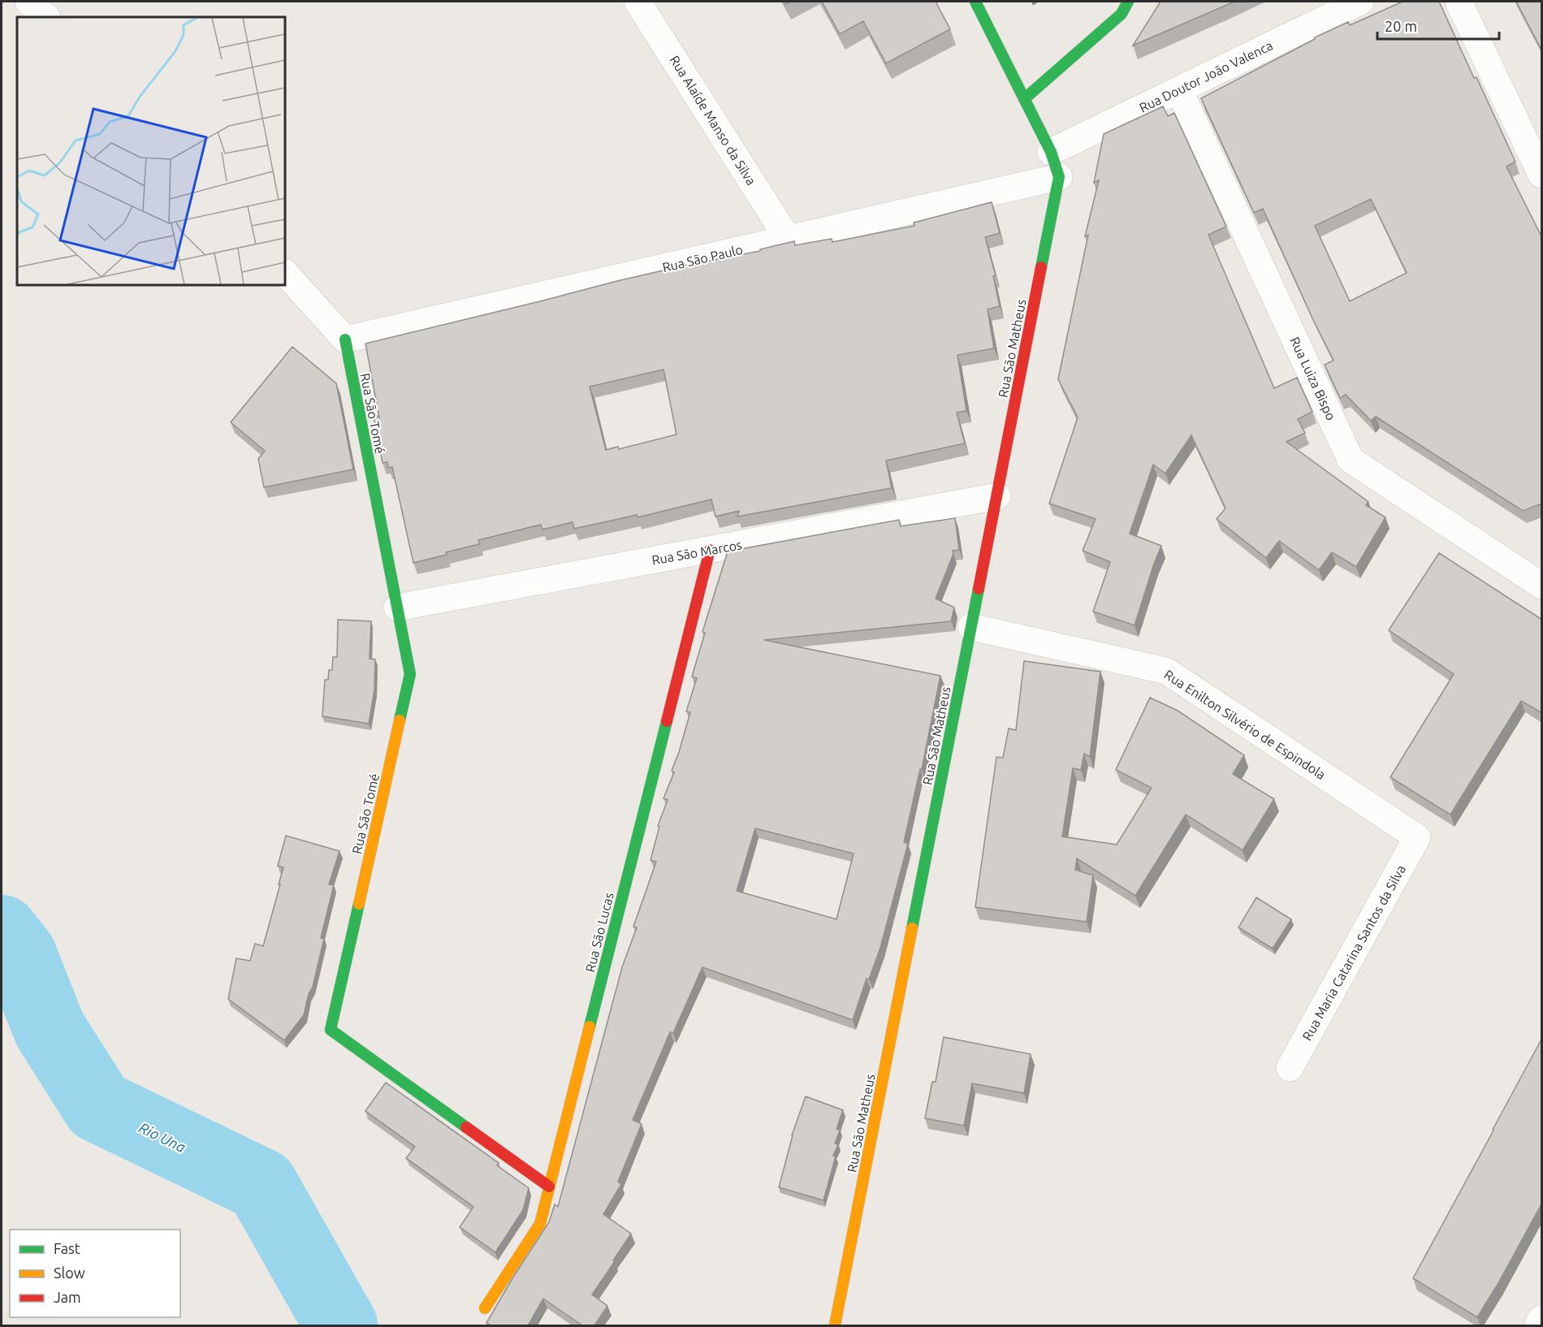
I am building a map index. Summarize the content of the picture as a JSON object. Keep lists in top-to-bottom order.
{
  "streets": {
    "street": [
      "Rua Doutor João Valenca",
      "Rua Alaíde Manso da Silva",
      "Rua São Paulo",
      "Rua São Matheus",
      "Rua Luiza Bispo",
      "Rua São Tomé",
      "Rua São Marcos",
      "Rua Enilton Silvério de Espindola",
      "Rua São Lucas",
      "Rua Maria Catarina Santos da Silva"
    ]
  },
  "crossings": [
    ["Rua Doutor João Valenca", "Rua São Matheus"],
    ["Rua Doutor João Valenca", "Rua Luiza Bispo"],
    ["Rua Alaíde Manso da Silva", "Rua São Paulo"],
    ["Rua São Paulo", "Rua São Matheus"],
    ["Rua São Paulo", "Rua São Tomé"],
    ["Rua São Matheus", "Rua São Marcos"],
    ["Rua São Matheus", "Rua Enilton Silvério de Espindola"],
    ["Rua São Tomé", "Rua São Marcos"],
    ["Rua São Tomé", "Rua São Lucas"],
    ["Rua São Marcos", "Rua São Lucas"],
    ["Rua Enilton Silvério de Espindola", "Rua Maria Catarina Santos da Silva"]
  ],
  "water": ["Rio Una"],
  "legend": ["Fast", "Slow", "Jam"],
  "scale_bar": "20 m"
}
